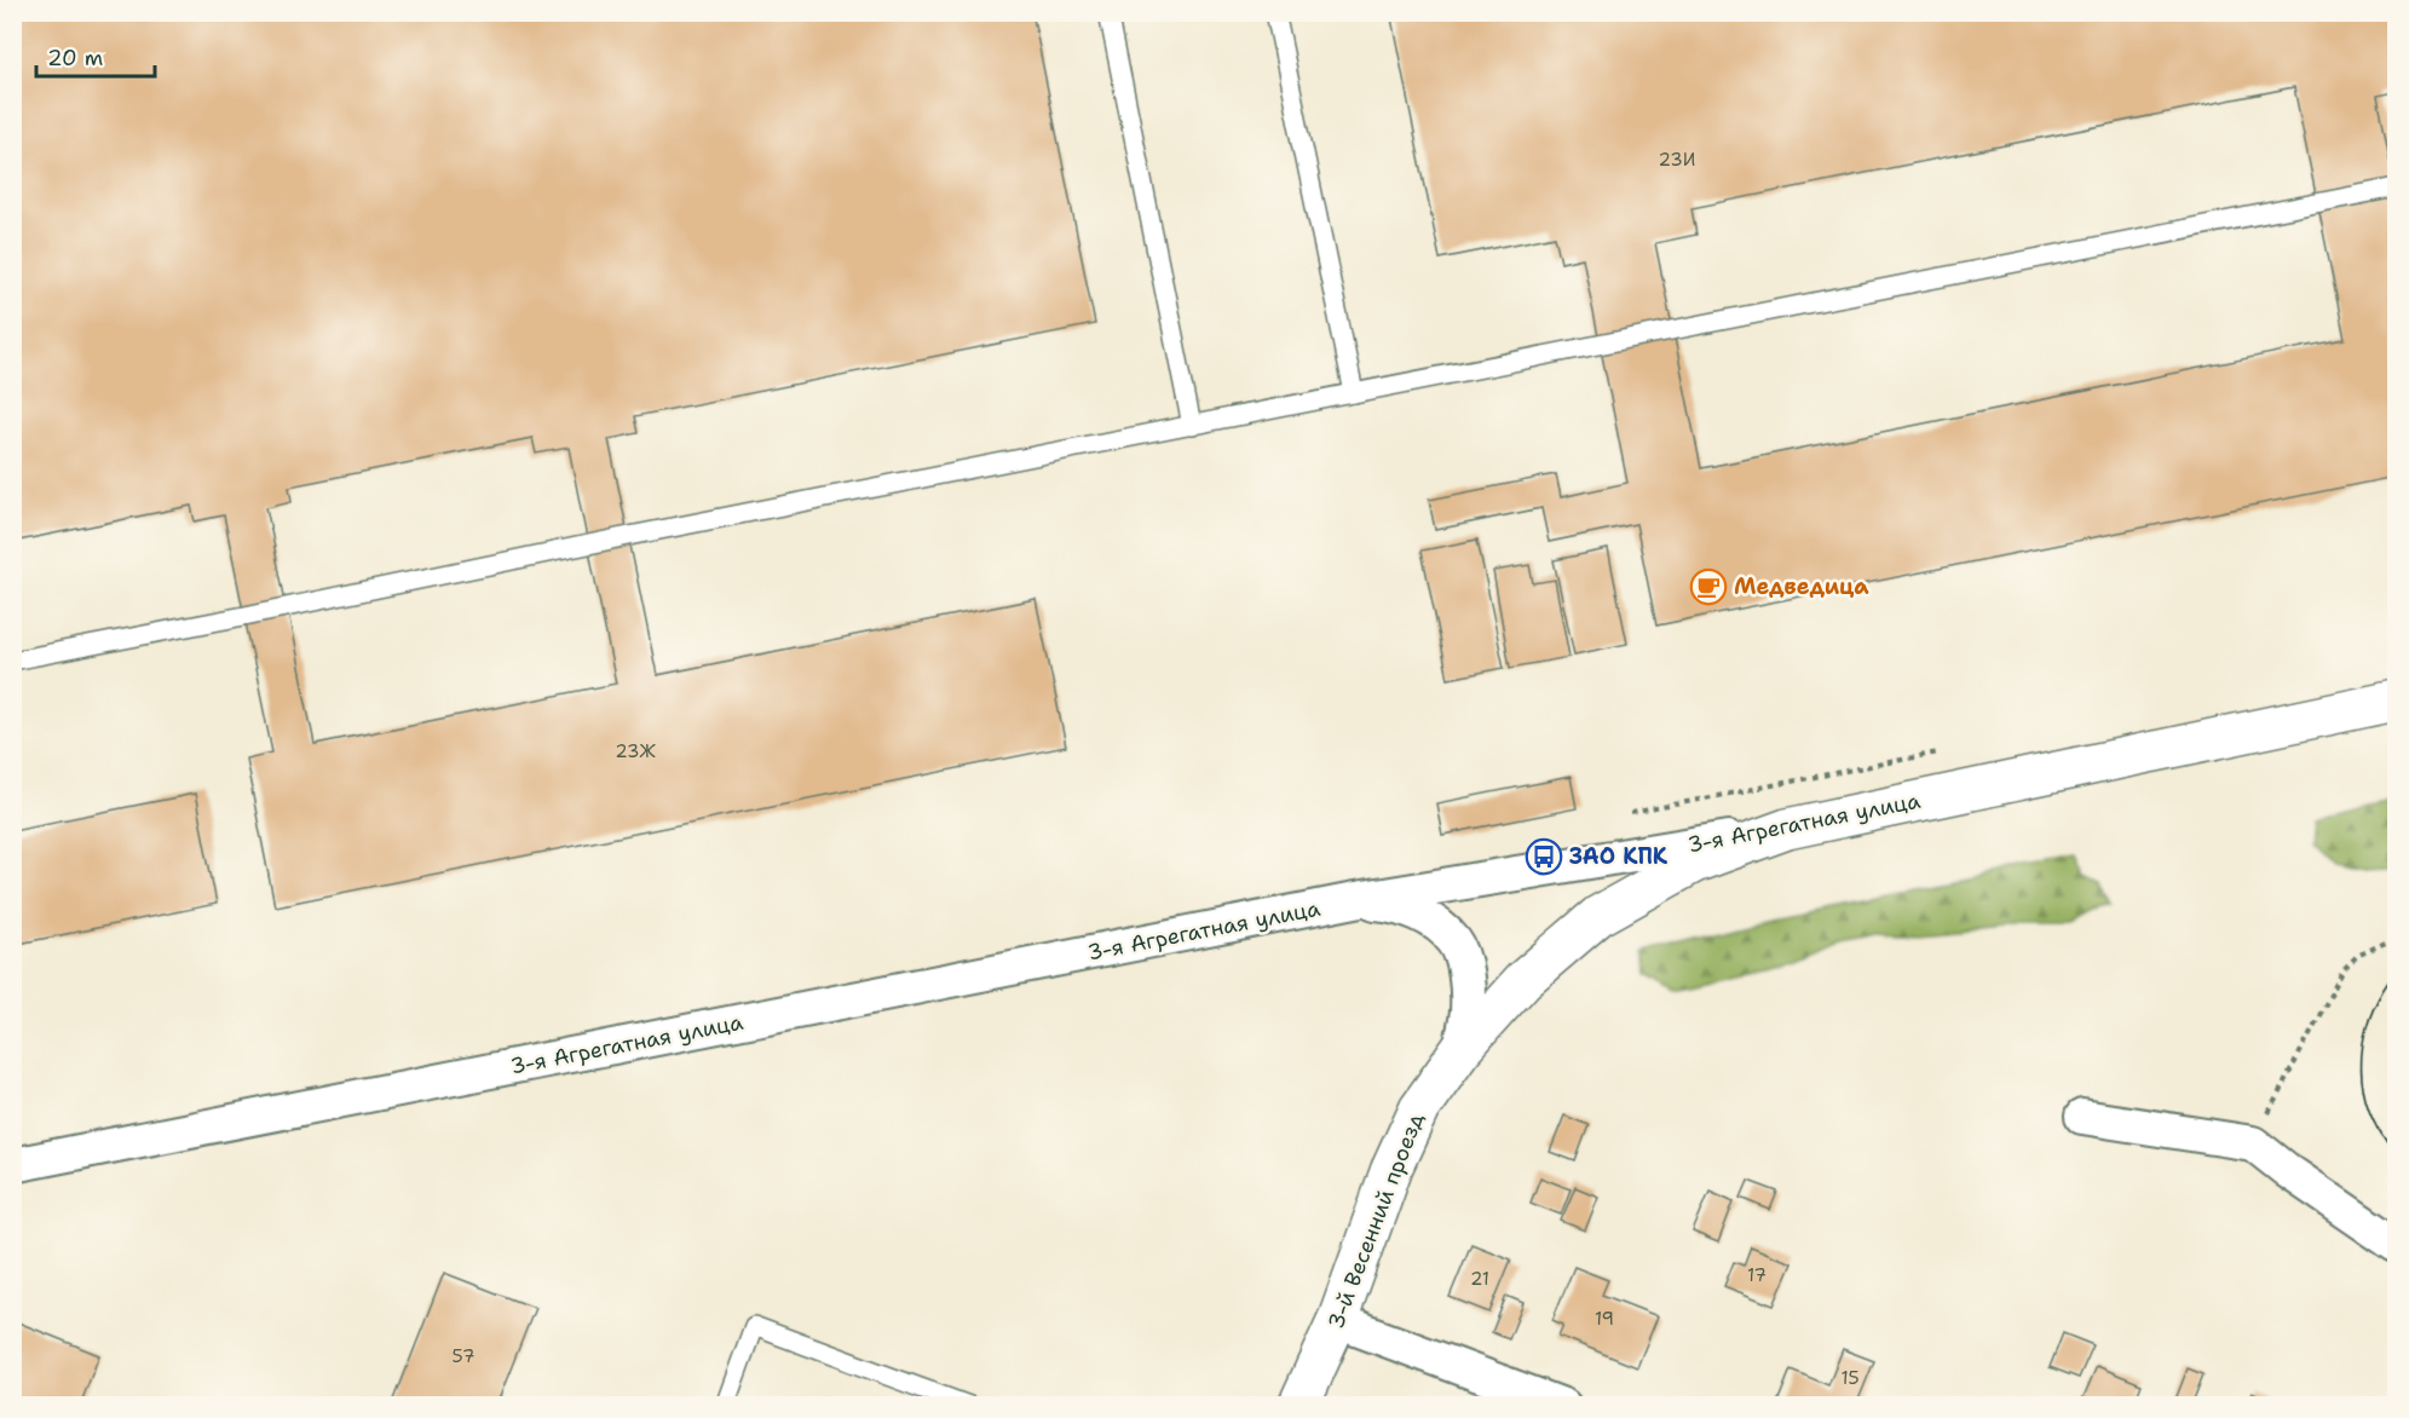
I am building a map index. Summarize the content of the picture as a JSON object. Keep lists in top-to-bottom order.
{
  "streets": {
    "street": ["3-я Агрегатная улица", "3-й Весенний проезд"]
  },
  "crossings": [
    ["3-я Агрегатная улица", "3-й Весенний проезд"]
  ],
  "places": {
    "cafe": ["Медведица"],
    "bus stop": ["ЗАО КПК"]
  },
  "house_numbers": [
    "23И",
    "23Ж",
    "17",
    "21",
    "19",
    "57",
    "15"
  ],
  "scale_bar": "20 m"
}
